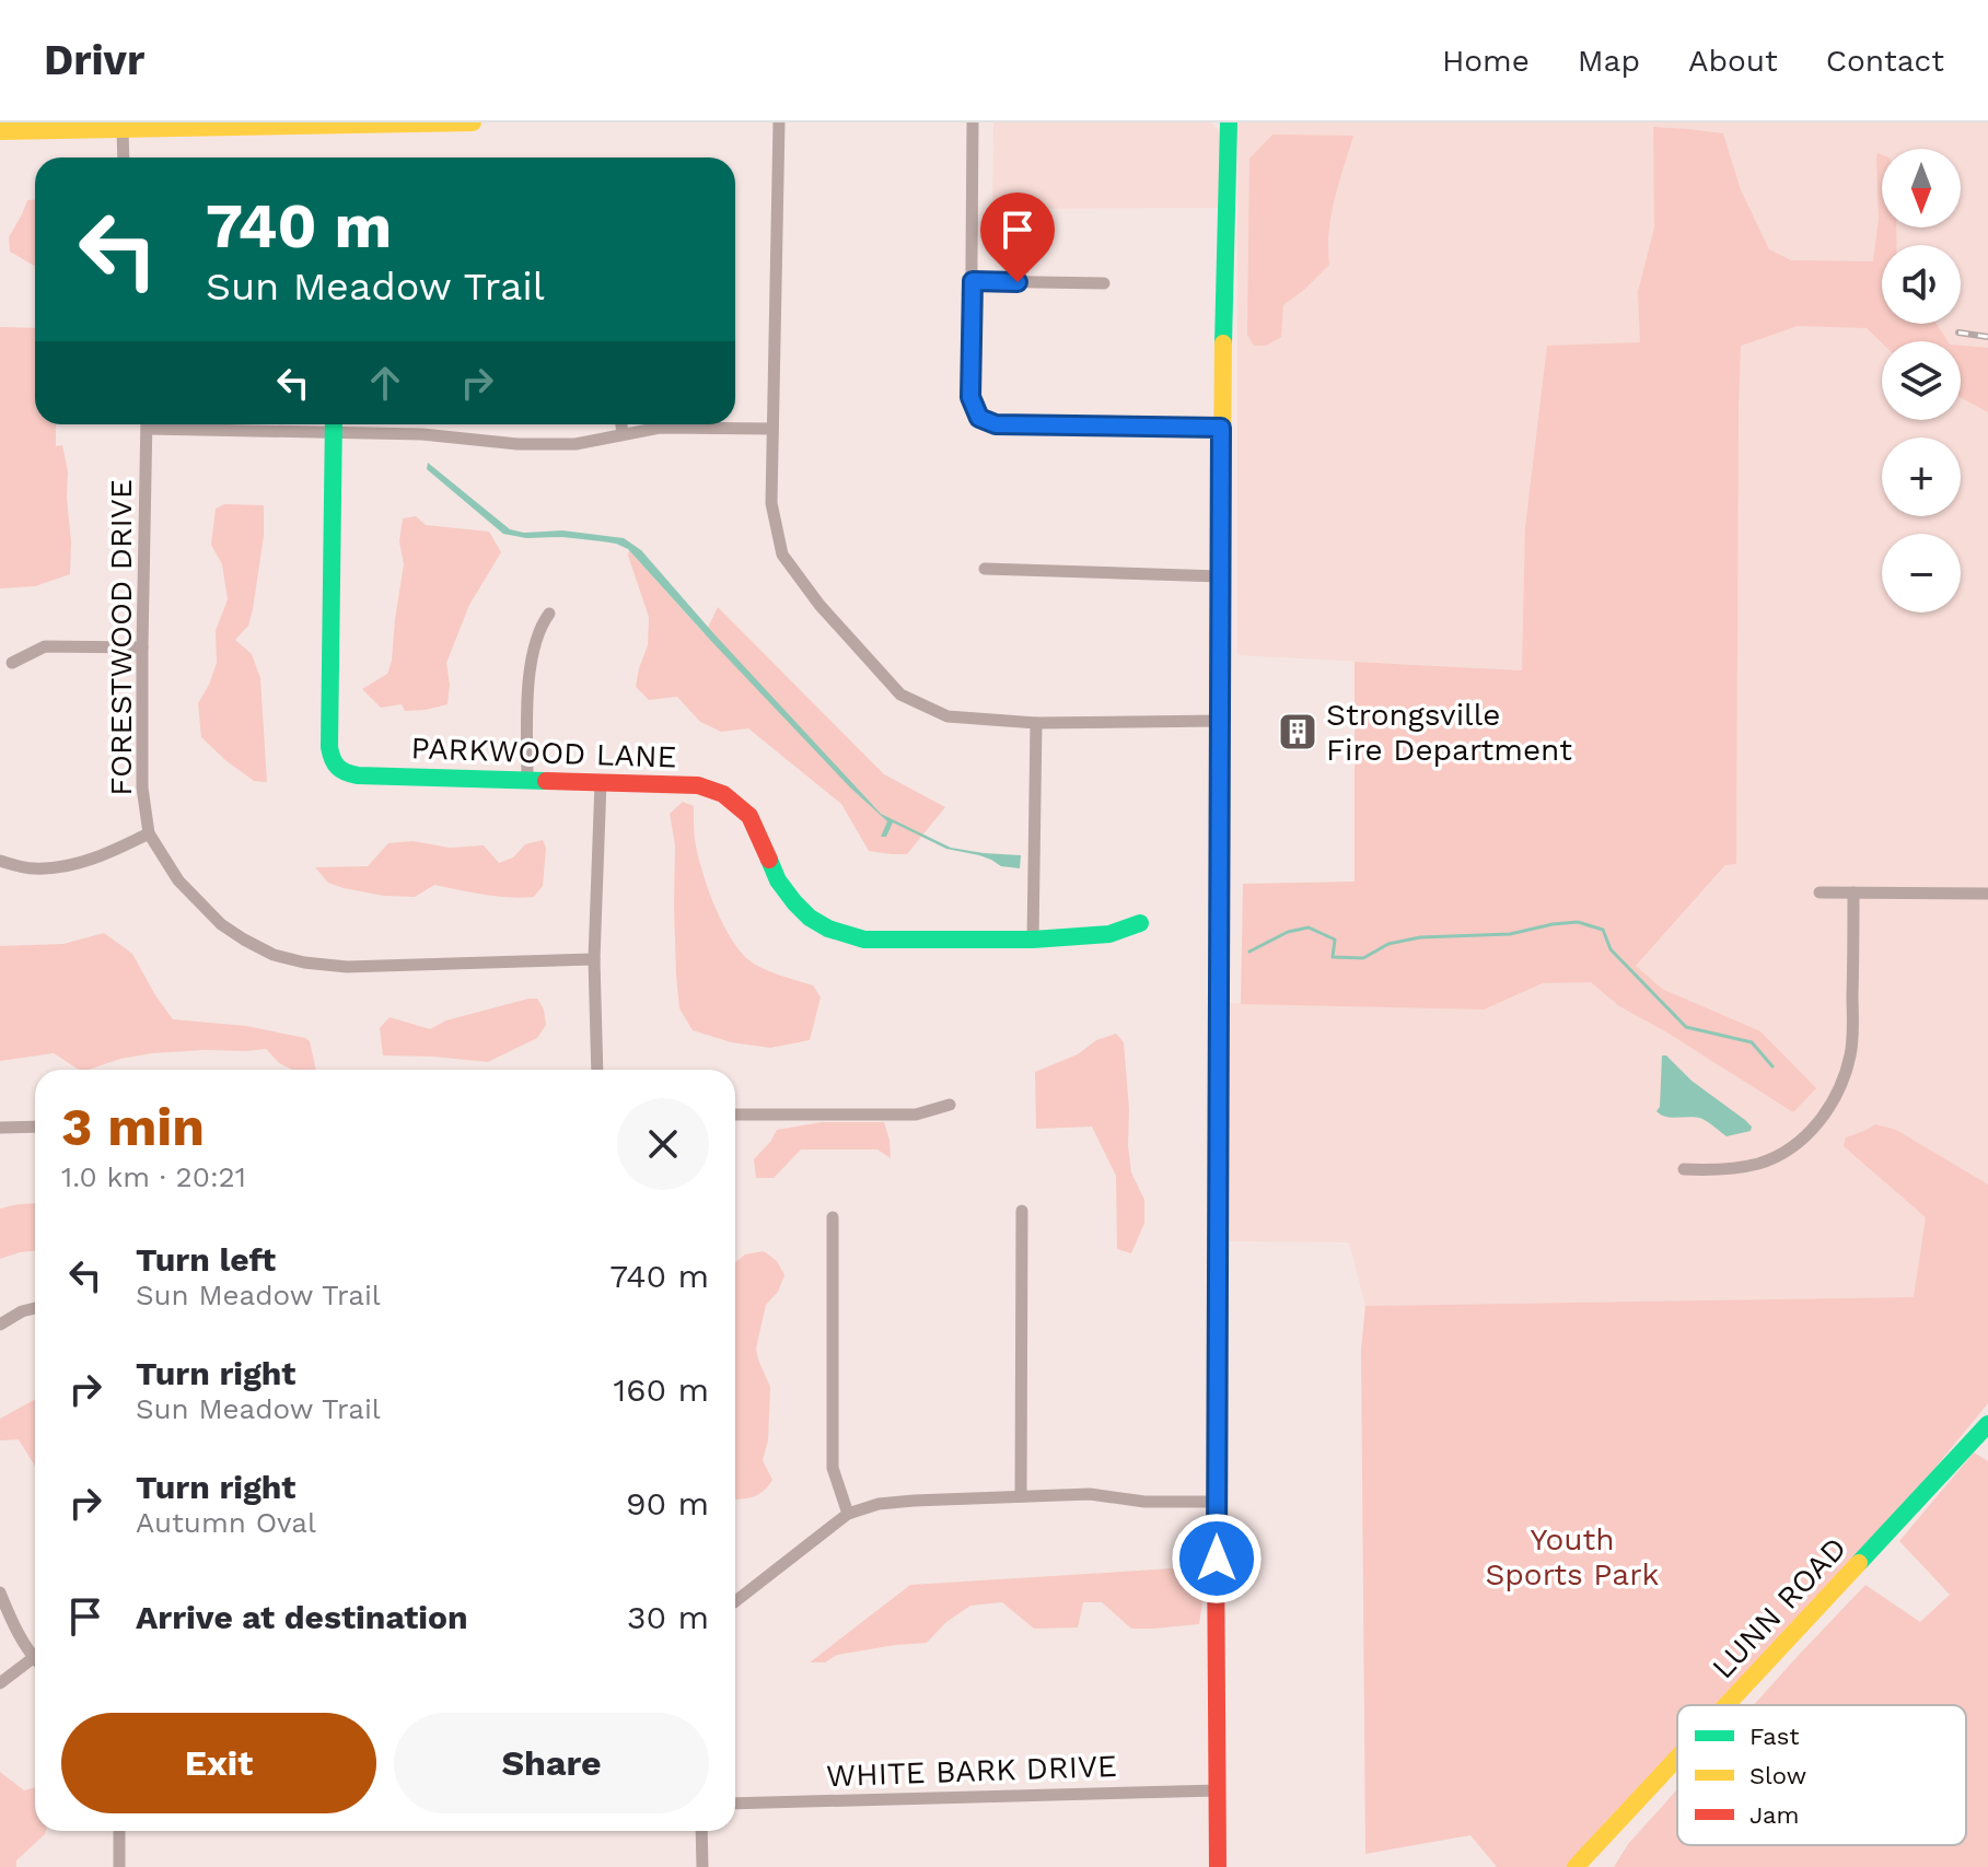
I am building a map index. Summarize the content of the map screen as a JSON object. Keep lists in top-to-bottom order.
{
  "streets": {
    "street": [
      "FORESTWOOD DRIVE",
      "PARKWOOD LANE",
      "LUNN ROAD",
      "WHITE BARK DRIVE"
    ]
  },
  "parks": ["Youth Sports Park"],
  "places": {
    "building": ["Strongsville Fire Department"]
  },
  "legend": ["Fast", "Slow", "Jam"],
  "north": "bottom",
  "page": {
    "header": "Drivr",
    "nav": [
      "Home",
      "Map",
      "About",
      "Contact"
    ],
    "map_buttons": ["+", "−"],
    "turn": ["740 m", "Sun Meadow Trail"],
    "heading": ["3 min", "1.0 km · 20:21"],
    "list": [
      {
        "name": "Turn left",
        "note": "Sun Meadow Trail",
        "value": "740 m"
      },
      {
        "name": "Turn right",
        "note": "Sun Meadow Trail",
        "value": "160 m"
      },
      {
        "name": "Turn right",
        "note": "Autumn Oval",
        "value": "90 m"
      },
      {
        "name": "Arrive at destination",
        "value": "30 m"
      }
    ],
    "buttons": ["Exit", "Share"]
  }
}
